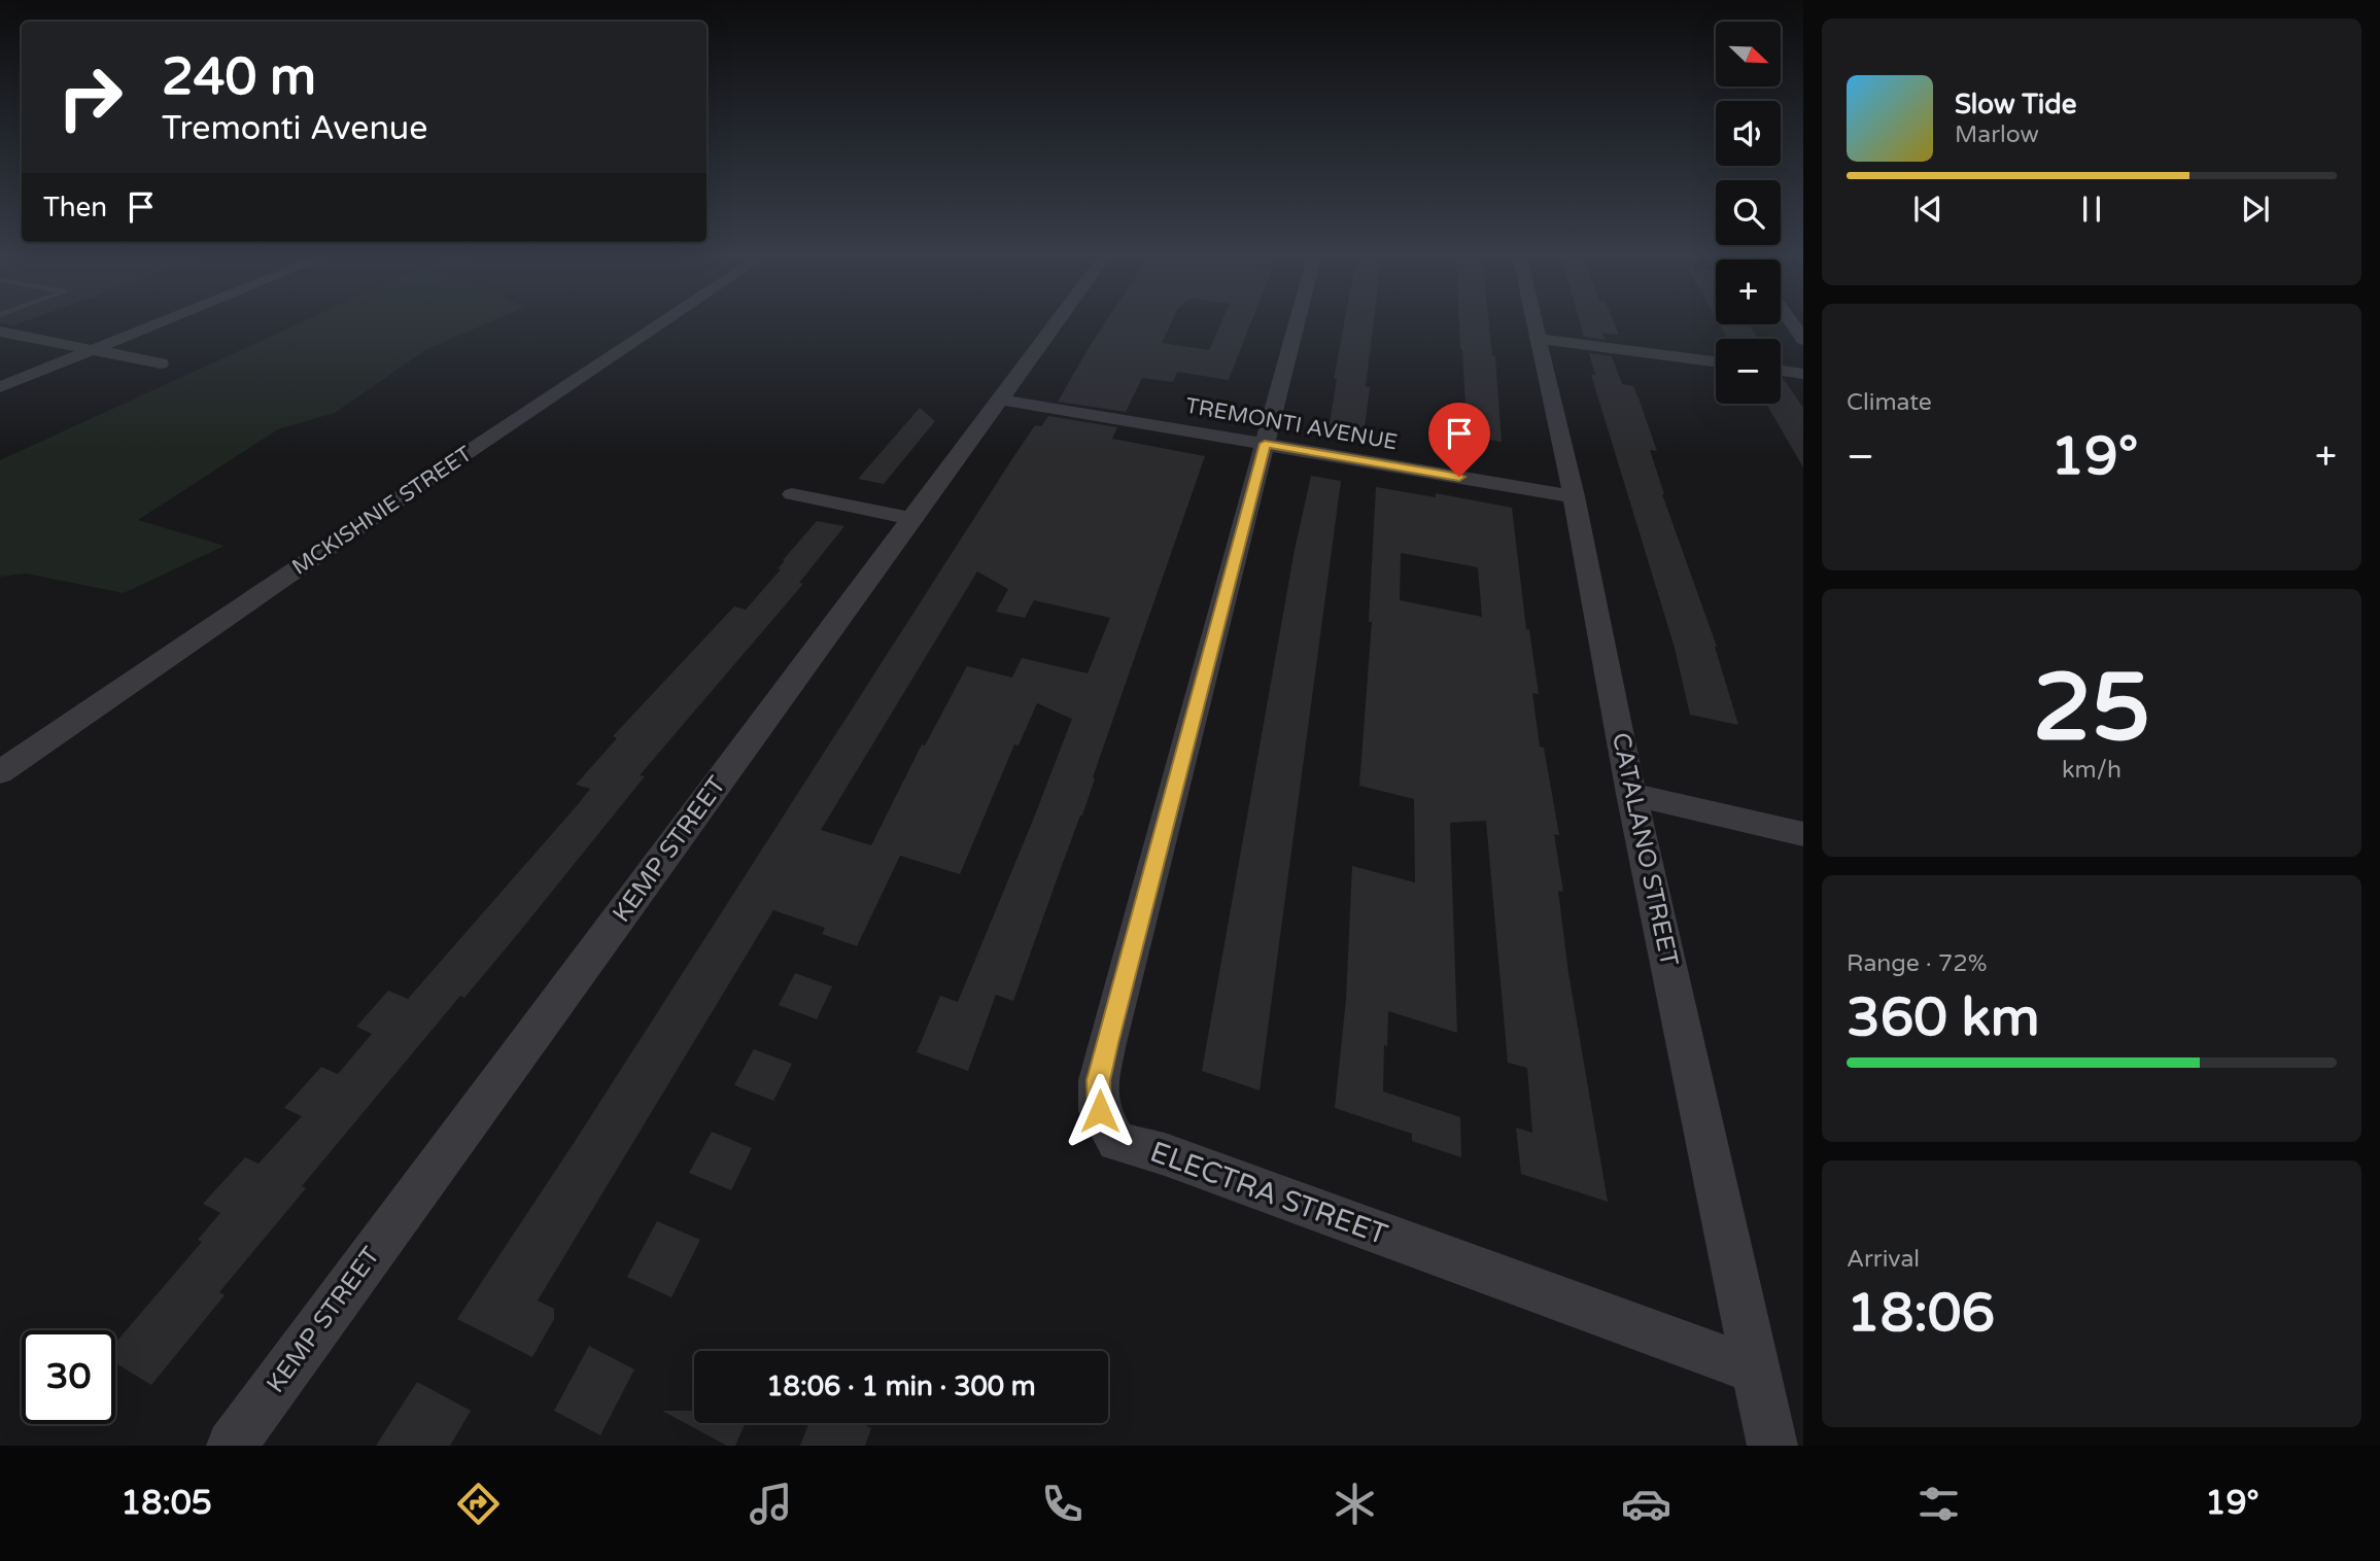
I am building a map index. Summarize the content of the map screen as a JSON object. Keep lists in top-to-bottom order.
{
  "streets": {
    "street": [
      "TREMONTI AVENUE",
      "MCKISHNIE STREET",
      "KEMP STREET",
      "CATALANO STREET",
      "ELECTRA STREET"
    ]
  },
  "crossings": [
    ["TREMONTI AVENUE", "KEMP STREET"],
    ["TREMONTI AVENUE", "CATALANO STREET"],
    ["TREMONTI AVENUE", "ELECTRA STREET"],
    ["CATALANO STREET", "ELECTRA STREET"]
  ],
  "north": "bottom right",
  "page": {
    "map_buttons": ["+", "−"],
    "turn": ["240 m", "Tremonti Avenue"],
    "song": ["Slow Tide", "Marlow"],
    "then": "Then",
    "tile": [
      "Climate",
      ["25", "km/h"],
      ["Range · 72%", "360 km"],
      ["Arrival", "18:06"]
    ],
    "heat": ["−", "19°", "+"],
    "limit": "30",
    "trip": "18:06 · 1 min · 300 m",
    "tabs": ["18:05", "19°"]
  }
}
